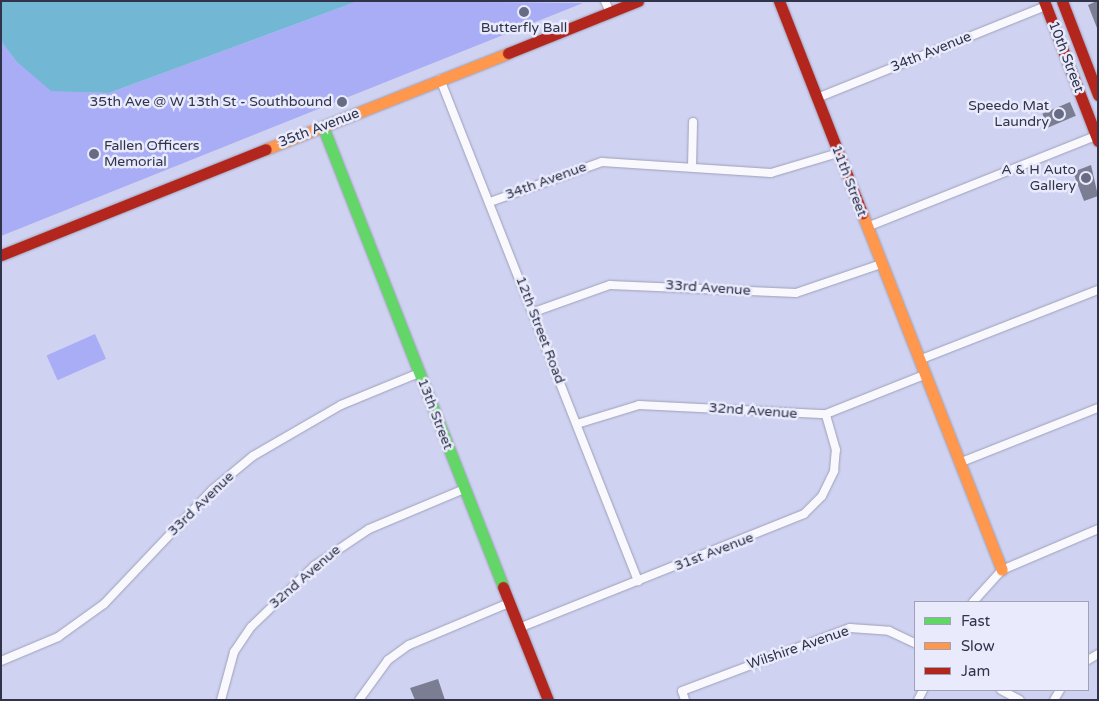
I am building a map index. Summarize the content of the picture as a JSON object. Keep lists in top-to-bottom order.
{
  "streets": {
    "street": [
      "34th Avenue",
      "10th Street",
      "35th Avenue",
      "11th Street",
      "33rd Avenue",
      "12th Street Road",
      "32nd Avenue",
      "13th Street",
      "31st Avenue",
      "Wilshire Avenue"
    ]
  },
  "crossings": [
    ["34th Avenue", "10th Street"],
    ["34th Avenue", "11th Street"],
    ["34th Avenue", "12th Street Road"],
    ["35th Avenue", "12th Street Road"],
    ["35th Avenue", "13th Street"],
    ["11th Street", "33rd Avenue"],
    ["11th Street", "32nd Avenue"],
    ["33rd Avenue", "12th Street Road"],
    ["33rd Avenue", "13th Street"],
    ["12th Street Road", "32nd Avenue"],
    ["12th Street Road", "31st Avenue"],
    ["32nd Avenue", "13th Street"],
    ["32nd Avenue", "31st Avenue"],
    ["13th Street", "31st Avenue"]
  ],
  "places": [
    "Butterfly Ball",
    "35th Ave @ W 13th St - Southbound",
    "Speedo Mat Laundry",
    "Fallen Officers Memorial",
    "A & H Auto Gallery"
  ],
  "legend": ["Fast", "Slow", "Jam"]
}
